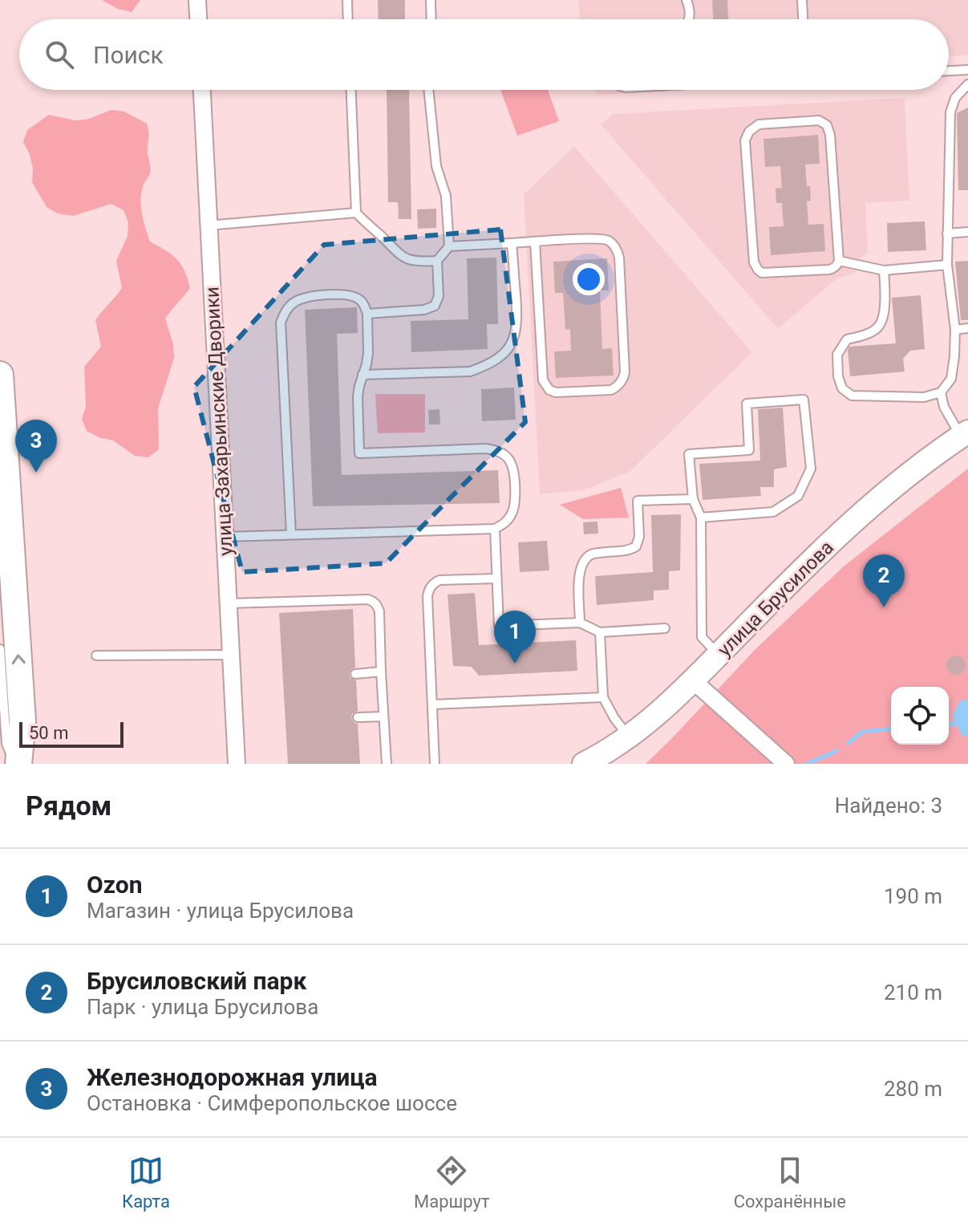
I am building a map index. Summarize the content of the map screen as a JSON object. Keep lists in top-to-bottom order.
{
  "streets": {
    "street": ["улица Захарьинские Дворики", "улица Брусилова"]
  },
  "scale_bar": "50 m",
  "page": {
    "search": "Поиск",
    "pins": ["3", "2", "1"],
    "scale": "50 m",
    "heading": ["Рядом", "Найдено: 3"],
    "list": [
      {
        "mark": "1",
        "name": "Ozon",
        "note": "Магазин · улица Брусилова",
        "value": "190 m"
      },
      {
        "mark": "2",
        "name": "Брусиловский парк",
        "note": "Парк · улица Брусилова",
        "value": "210 m"
      },
      {
        "mark": "3",
        "name": "Железнодорожная улица",
        "note": "Остановка · Симферопольское шоссе",
        "value": "280 m"
      }
    ],
    "nav": ["Карта", "Маршрут", "Сохранённые"]
  }
}
